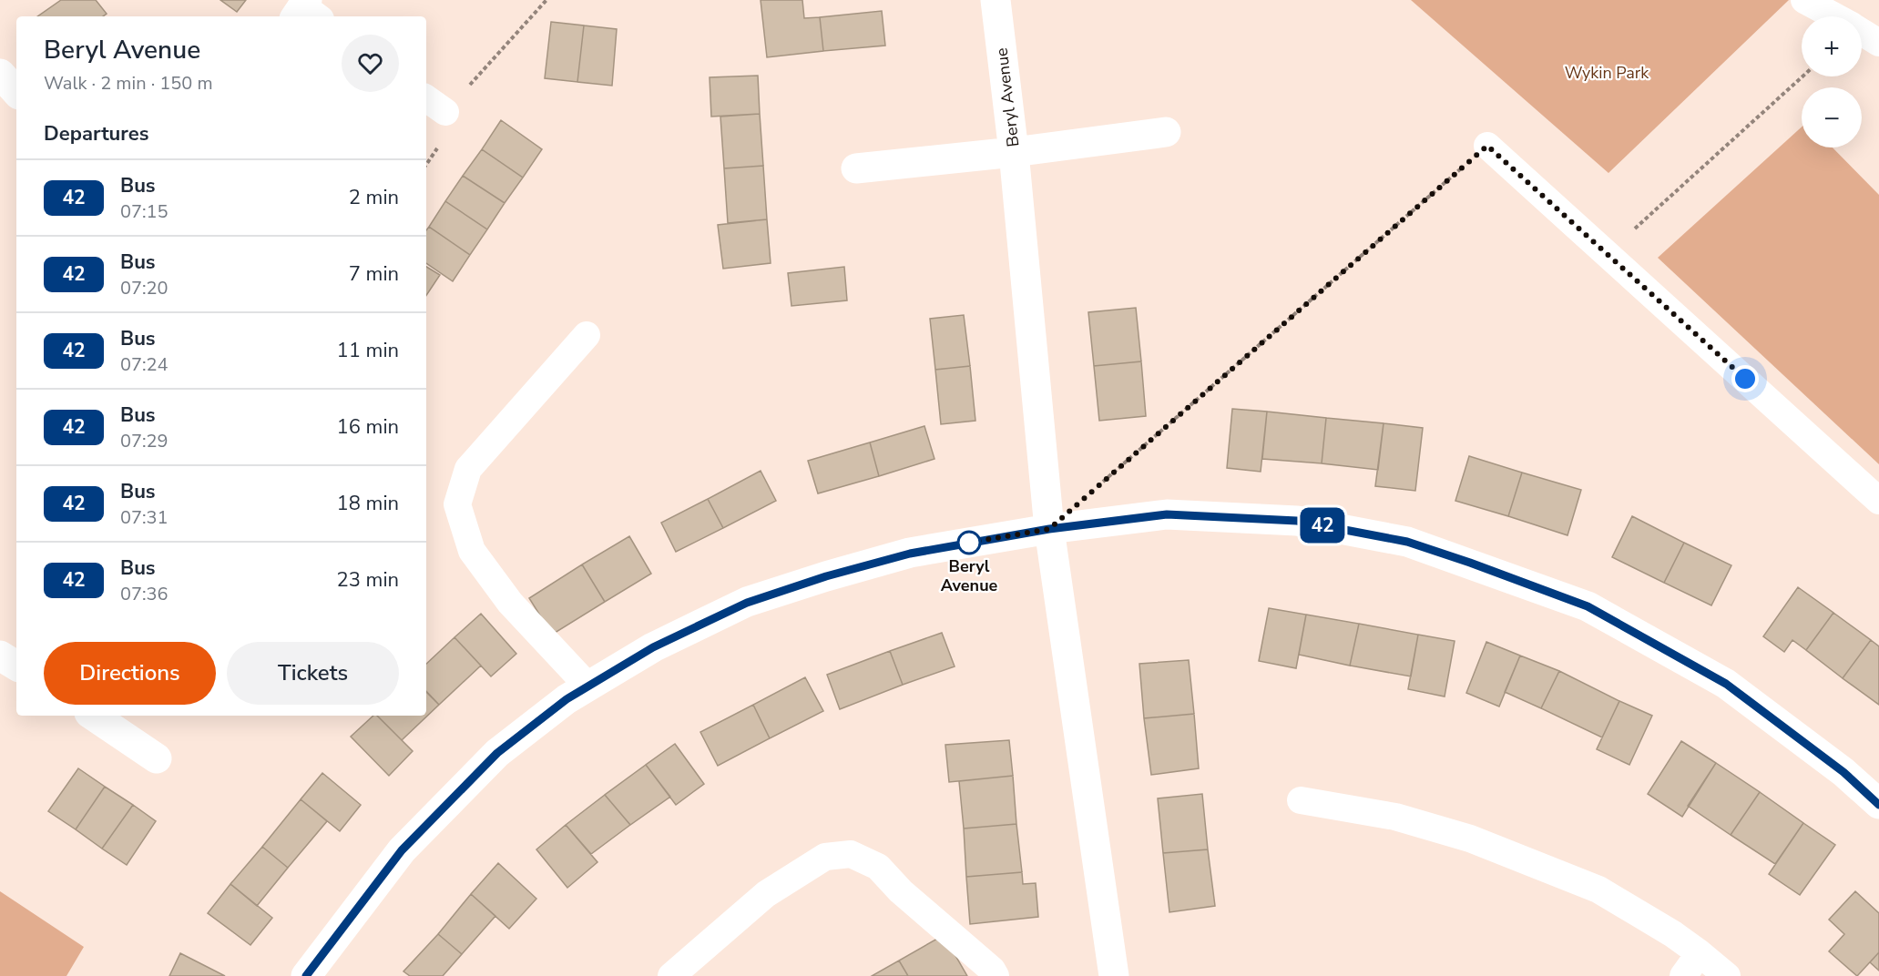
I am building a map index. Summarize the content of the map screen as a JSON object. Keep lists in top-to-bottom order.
{
  "streets": {
    "street": ["Beryl Avenue"]
  },
  "parks": ["Wykin Park"],
  "places": ["Beryl Avenue"],
  "lines": ["bus line 42"],
  "page": {
    "on_map": "42",
    "map_buttons": ["+", "−"],
    "heading": [
      ["Beryl Avenue", "Walk · 2 min · 150 m"],
      "Departures"
    ],
    "list": [
      {
        "mark": "42",
        "name": "Bus",
        "note": "07:15",
        "value": "2 min"
      },
      {
        "mark": "42",
        "name": "Bus",
        "note": "07:20",
        "value": "7 min"
      },
      {
        "mark": "42",
        "name": "Bus",
        "note": "07:24",
        "value": "11 min"
      },
      {
        "mark": "42",
        "name": "Bus",
        "note": "07:29",
        "value": "16 min"
      },
      {
        "mark": "42",
        "name": "Bus",
        "note": "07:31",
        "value": "18 min"
      },
      {
        "mark": "42",
        "name": "Bus",
        "note": "07:36",
        "value": "23 min"
      }
    ],
    "buttons": ["Directions", "Tickets"]
  }
}
